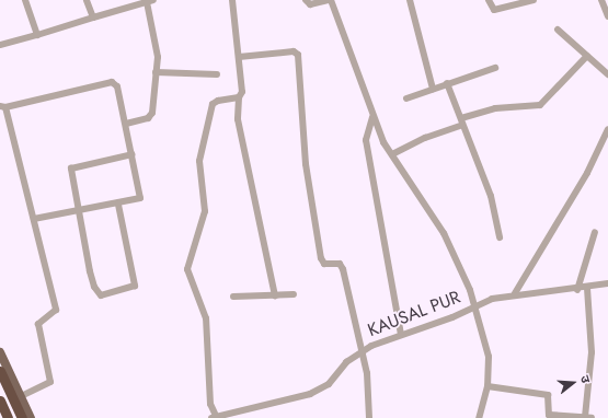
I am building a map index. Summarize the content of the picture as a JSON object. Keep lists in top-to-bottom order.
{
  "streets": {
    "street": ["KAUSAL PUR"]
  },
  "north": "right"
}
